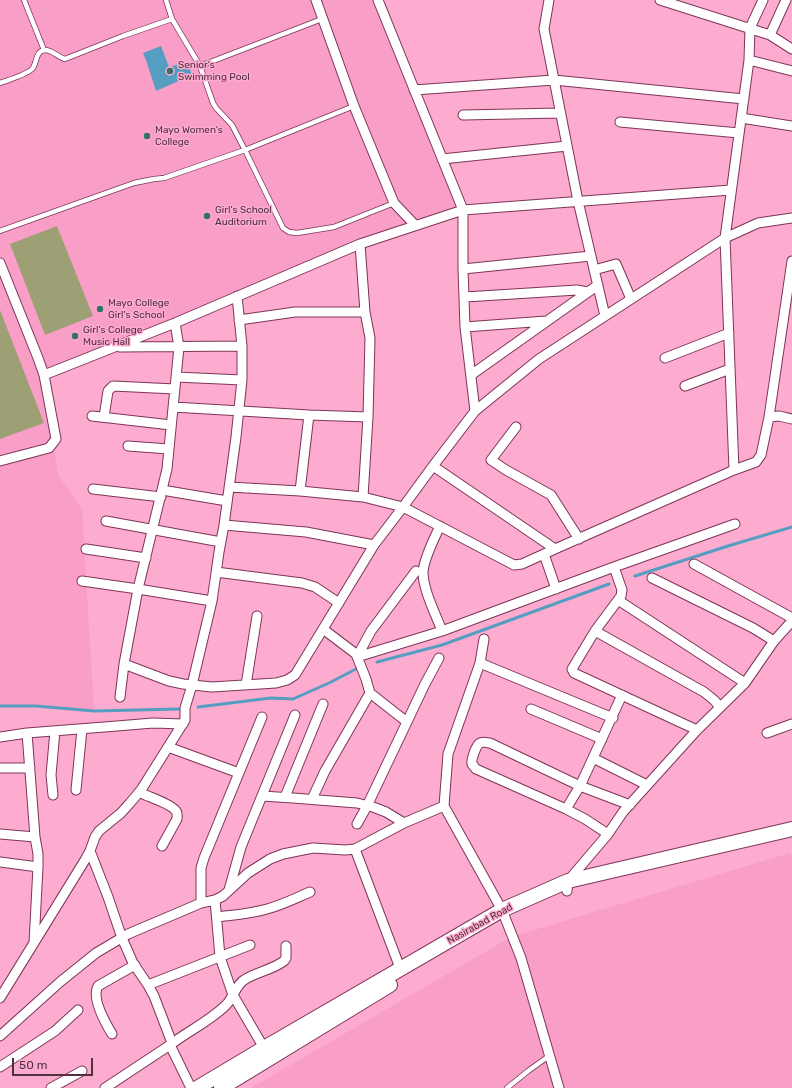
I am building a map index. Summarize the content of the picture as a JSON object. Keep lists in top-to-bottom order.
{
  "streets": {
    "highway": ["Nasirabad Road"]
  },
  "places": [
    "Senior's Swimming Pool",
    "Mayo Women's College",
    "Girl's School Auditorium",
    "Mayo College Girl's School",
    "Girl's College Music Hall"
  ],
  "scale_bar": "50 m"
}
